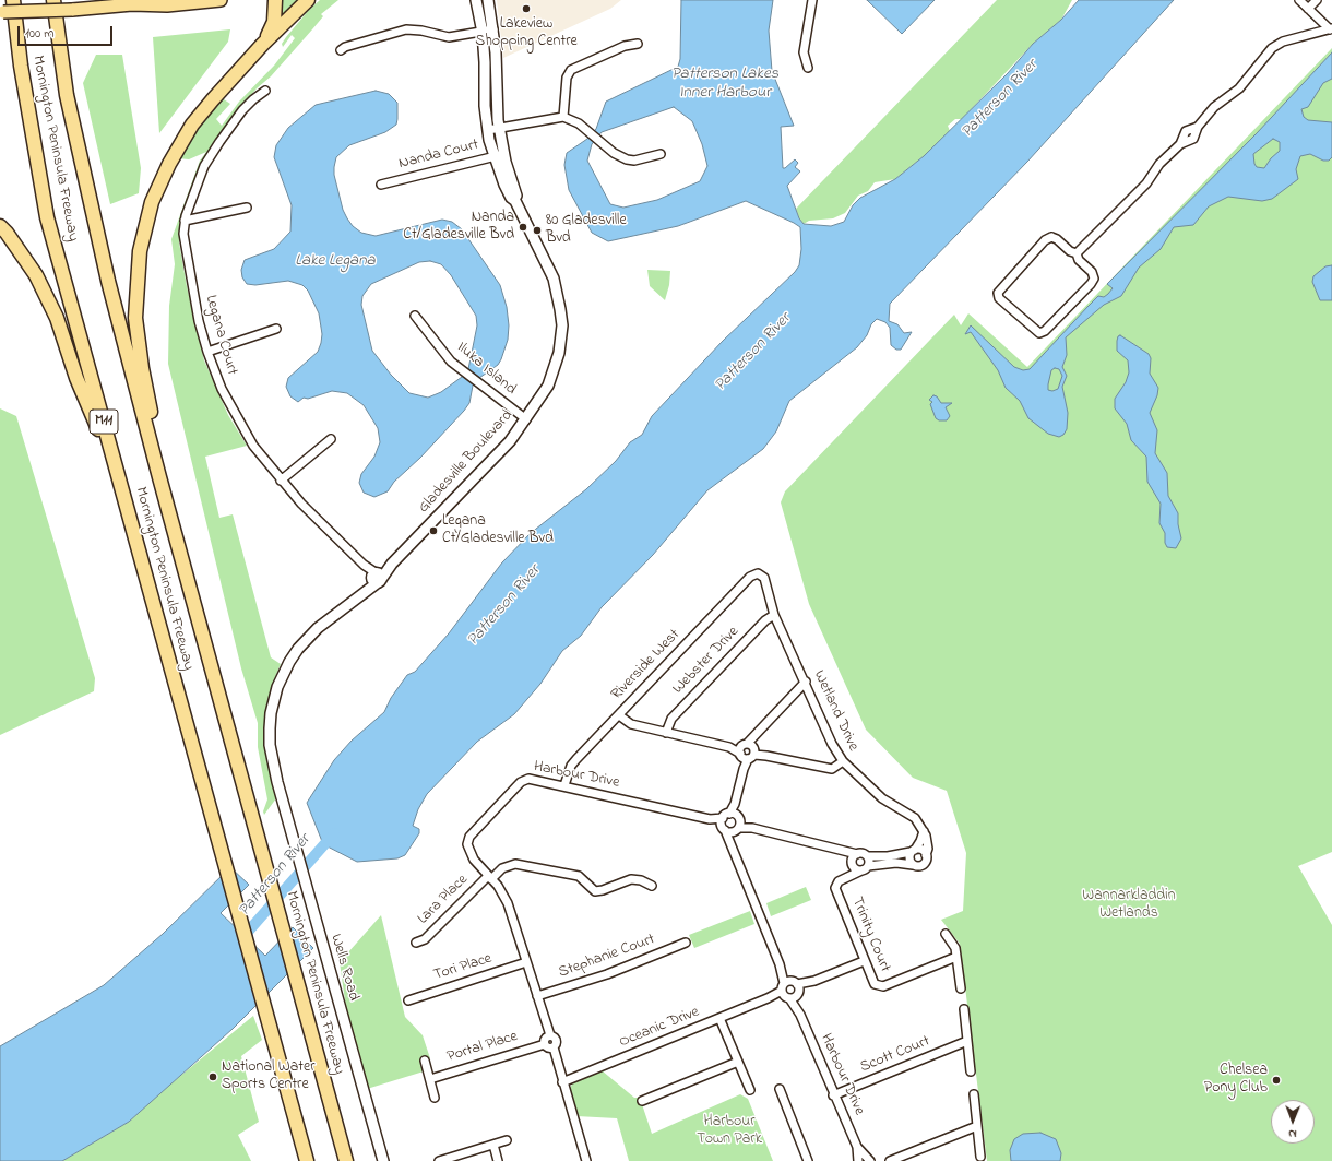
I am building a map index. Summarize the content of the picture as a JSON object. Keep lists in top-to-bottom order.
{
  "streets": {
    "highway": ["Mornington Peninsula Freeway", "M11"],
    "main road": ["Gladesville Boulevard", "Wells Road"],
    "street": [
      "Nanda Court",
      "Legana Court",
      "Iluka Island",
      "Webster Drive",
      "Riverside West",
      "Wetland Drive",
      "Harbour Drive",
      "Lara Place",
      "Trinity Court",
      "Stephanie Court",
      "Tori Place",
      "Oceanic Drive",
      "Portal Place",
      "Scott Court"
    ]
  },
  "crossings": [
    ["Nanda Court", "Gladesville Boulevard"],
    ["Legana Court", "Gladesville Boulevard"],
    ["Iluka Island", "Gladesville Boulevard"],
    ["Gladesville Boulevard", "Wells Road"],
    ["Webster Drive", "Wetland Drive"],
    ["Riverside West", "Wetland Drive"],
    ["Riverside West", "Harbour Drive"],
    ["Harbour Drive", "Lara Place"],
    ["Harbour Drive", "Stephanie Court"],
    ["Harbour Drive", "Tori Place"],
    ["Harbour Drive", "Oceanic Drive"],
    ["Harbour Drive", "Portal Place"],
    ["Harbour Drive", "Scott Court"],
    ["Trinity Court", "Oceanic Drive"]
  ],
  "water": ["Patterson Lakes Inner Harbour", "Patterson River", "Lake Legana"],
  "parks": ["Wannarkladdin Wetlands", "Harbour Town Park"],
  "places": [
    "Lakeview Shopping Centre",
    "Nanda Ct/Gladesville Bvd",
    "80 Gladesville Bvd",
    "Legana Ct/Gladesville Bvd",
    "National Water Sports Centre",
    "Chelsea Pony Club"
  ],
  "scale_bar": "100 m",
  "north": "bottom"
}
